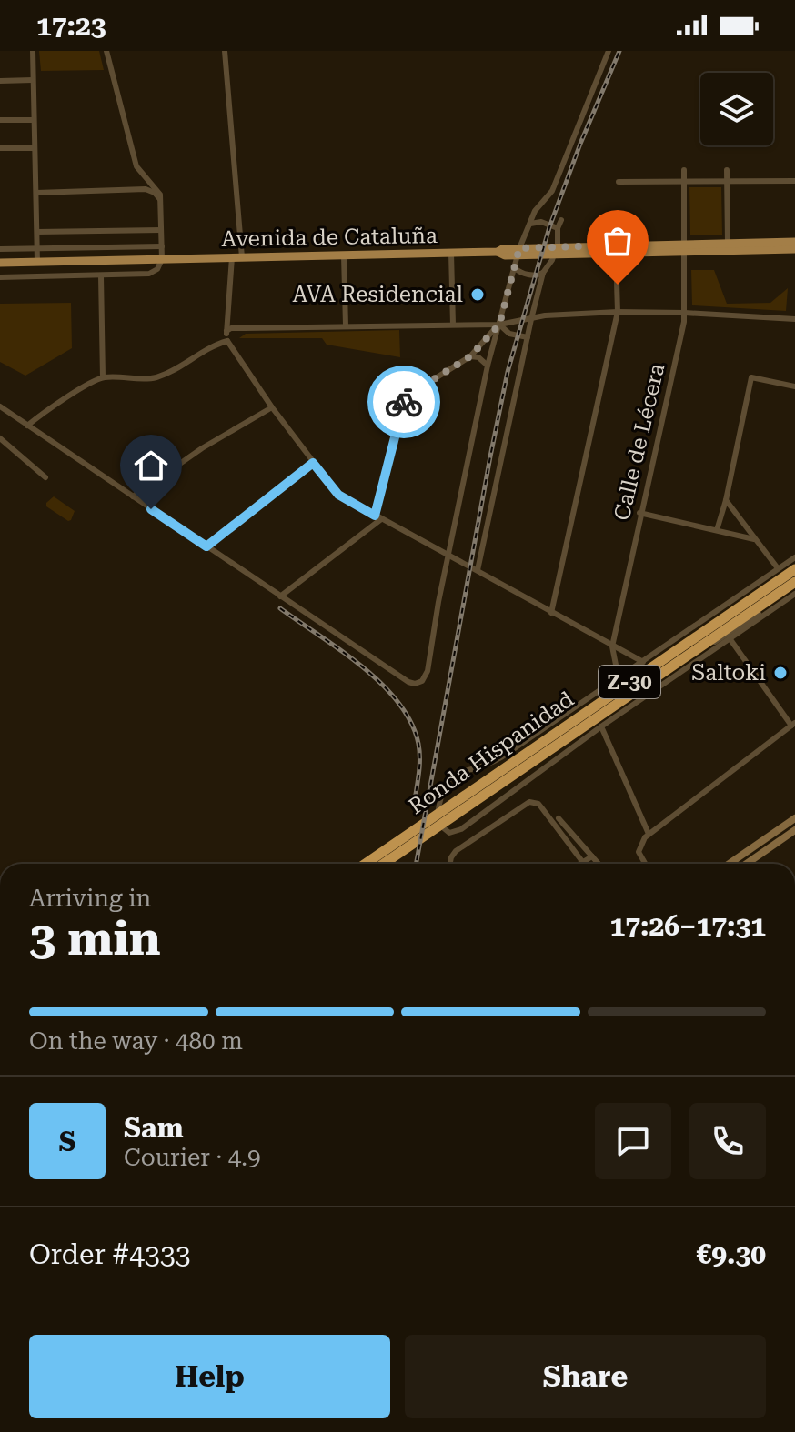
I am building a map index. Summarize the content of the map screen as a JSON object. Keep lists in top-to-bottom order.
{
  "streets": {
    "highway": ["Z-30", "Ronda Hispanidad"],
    "main road": ["Avenida de Cataluña"],
    "street": ["Calle de Lécera"]
  },
  "crossings": [
    ["Avenida de Cataluña", "Calle de Lécera"]
  ],
  "places": ["AVA Residencial", "Saltoki"],
  "page": {
    "status": "17:23",
    "heading": ["3 min", "Arriving in", "17:26–17:31"],
    "panel": [
      "Sam",
      "Courier · 4.9",
      "Order #4333",
      "€9.30"
    ],
    "bar": "On the way · 480 m",
    "round": "S",
    "buttons": ["Help", "Share"]
  }
}
